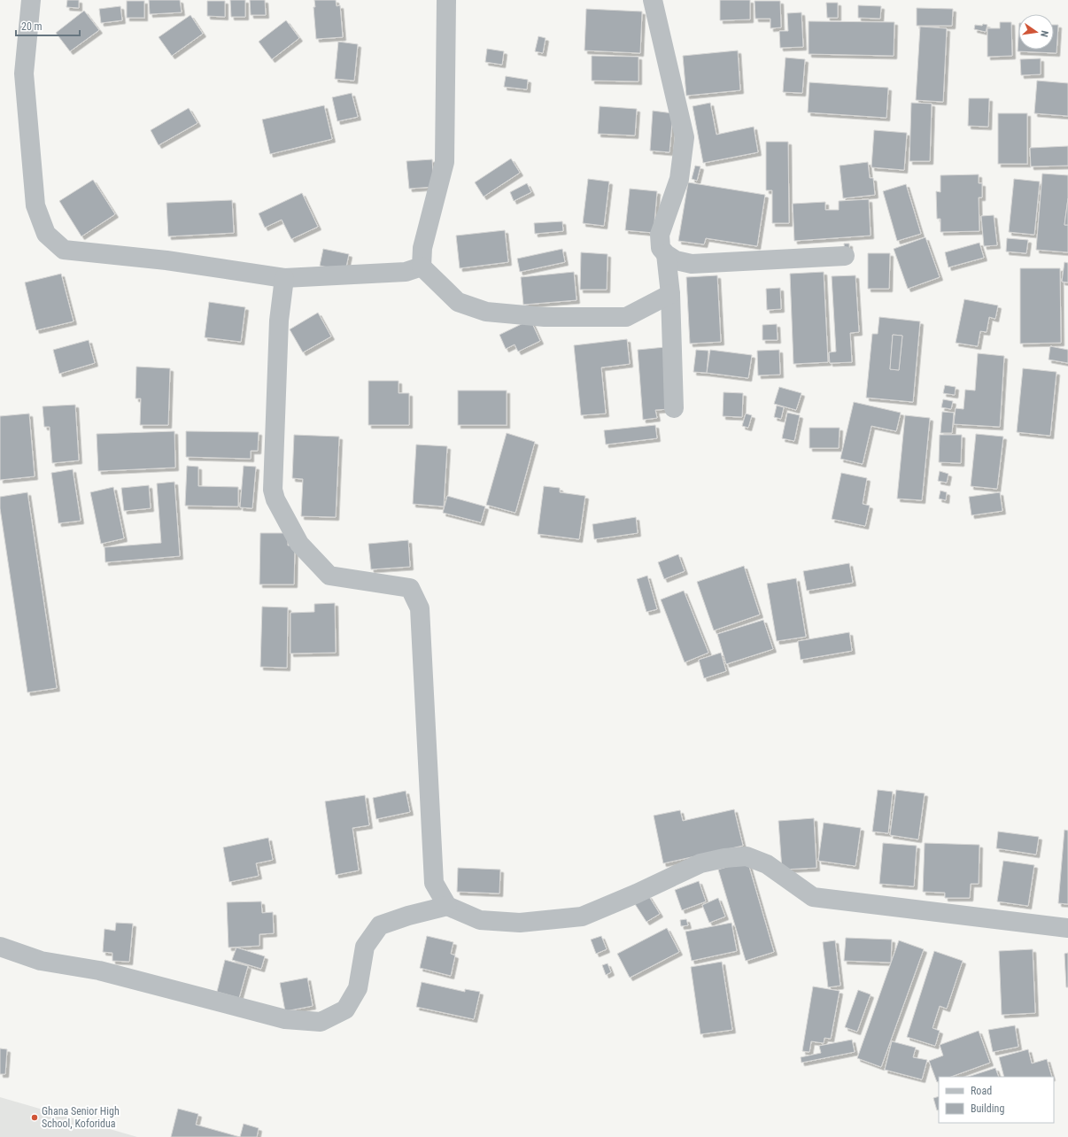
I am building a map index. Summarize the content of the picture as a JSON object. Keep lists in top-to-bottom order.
{
  "places": ["Ghana Senior High School, Koforidua"],
  "legend": ["Road", "Building"],
  "scale_bar": "20 m",
  "north": "right"
}
